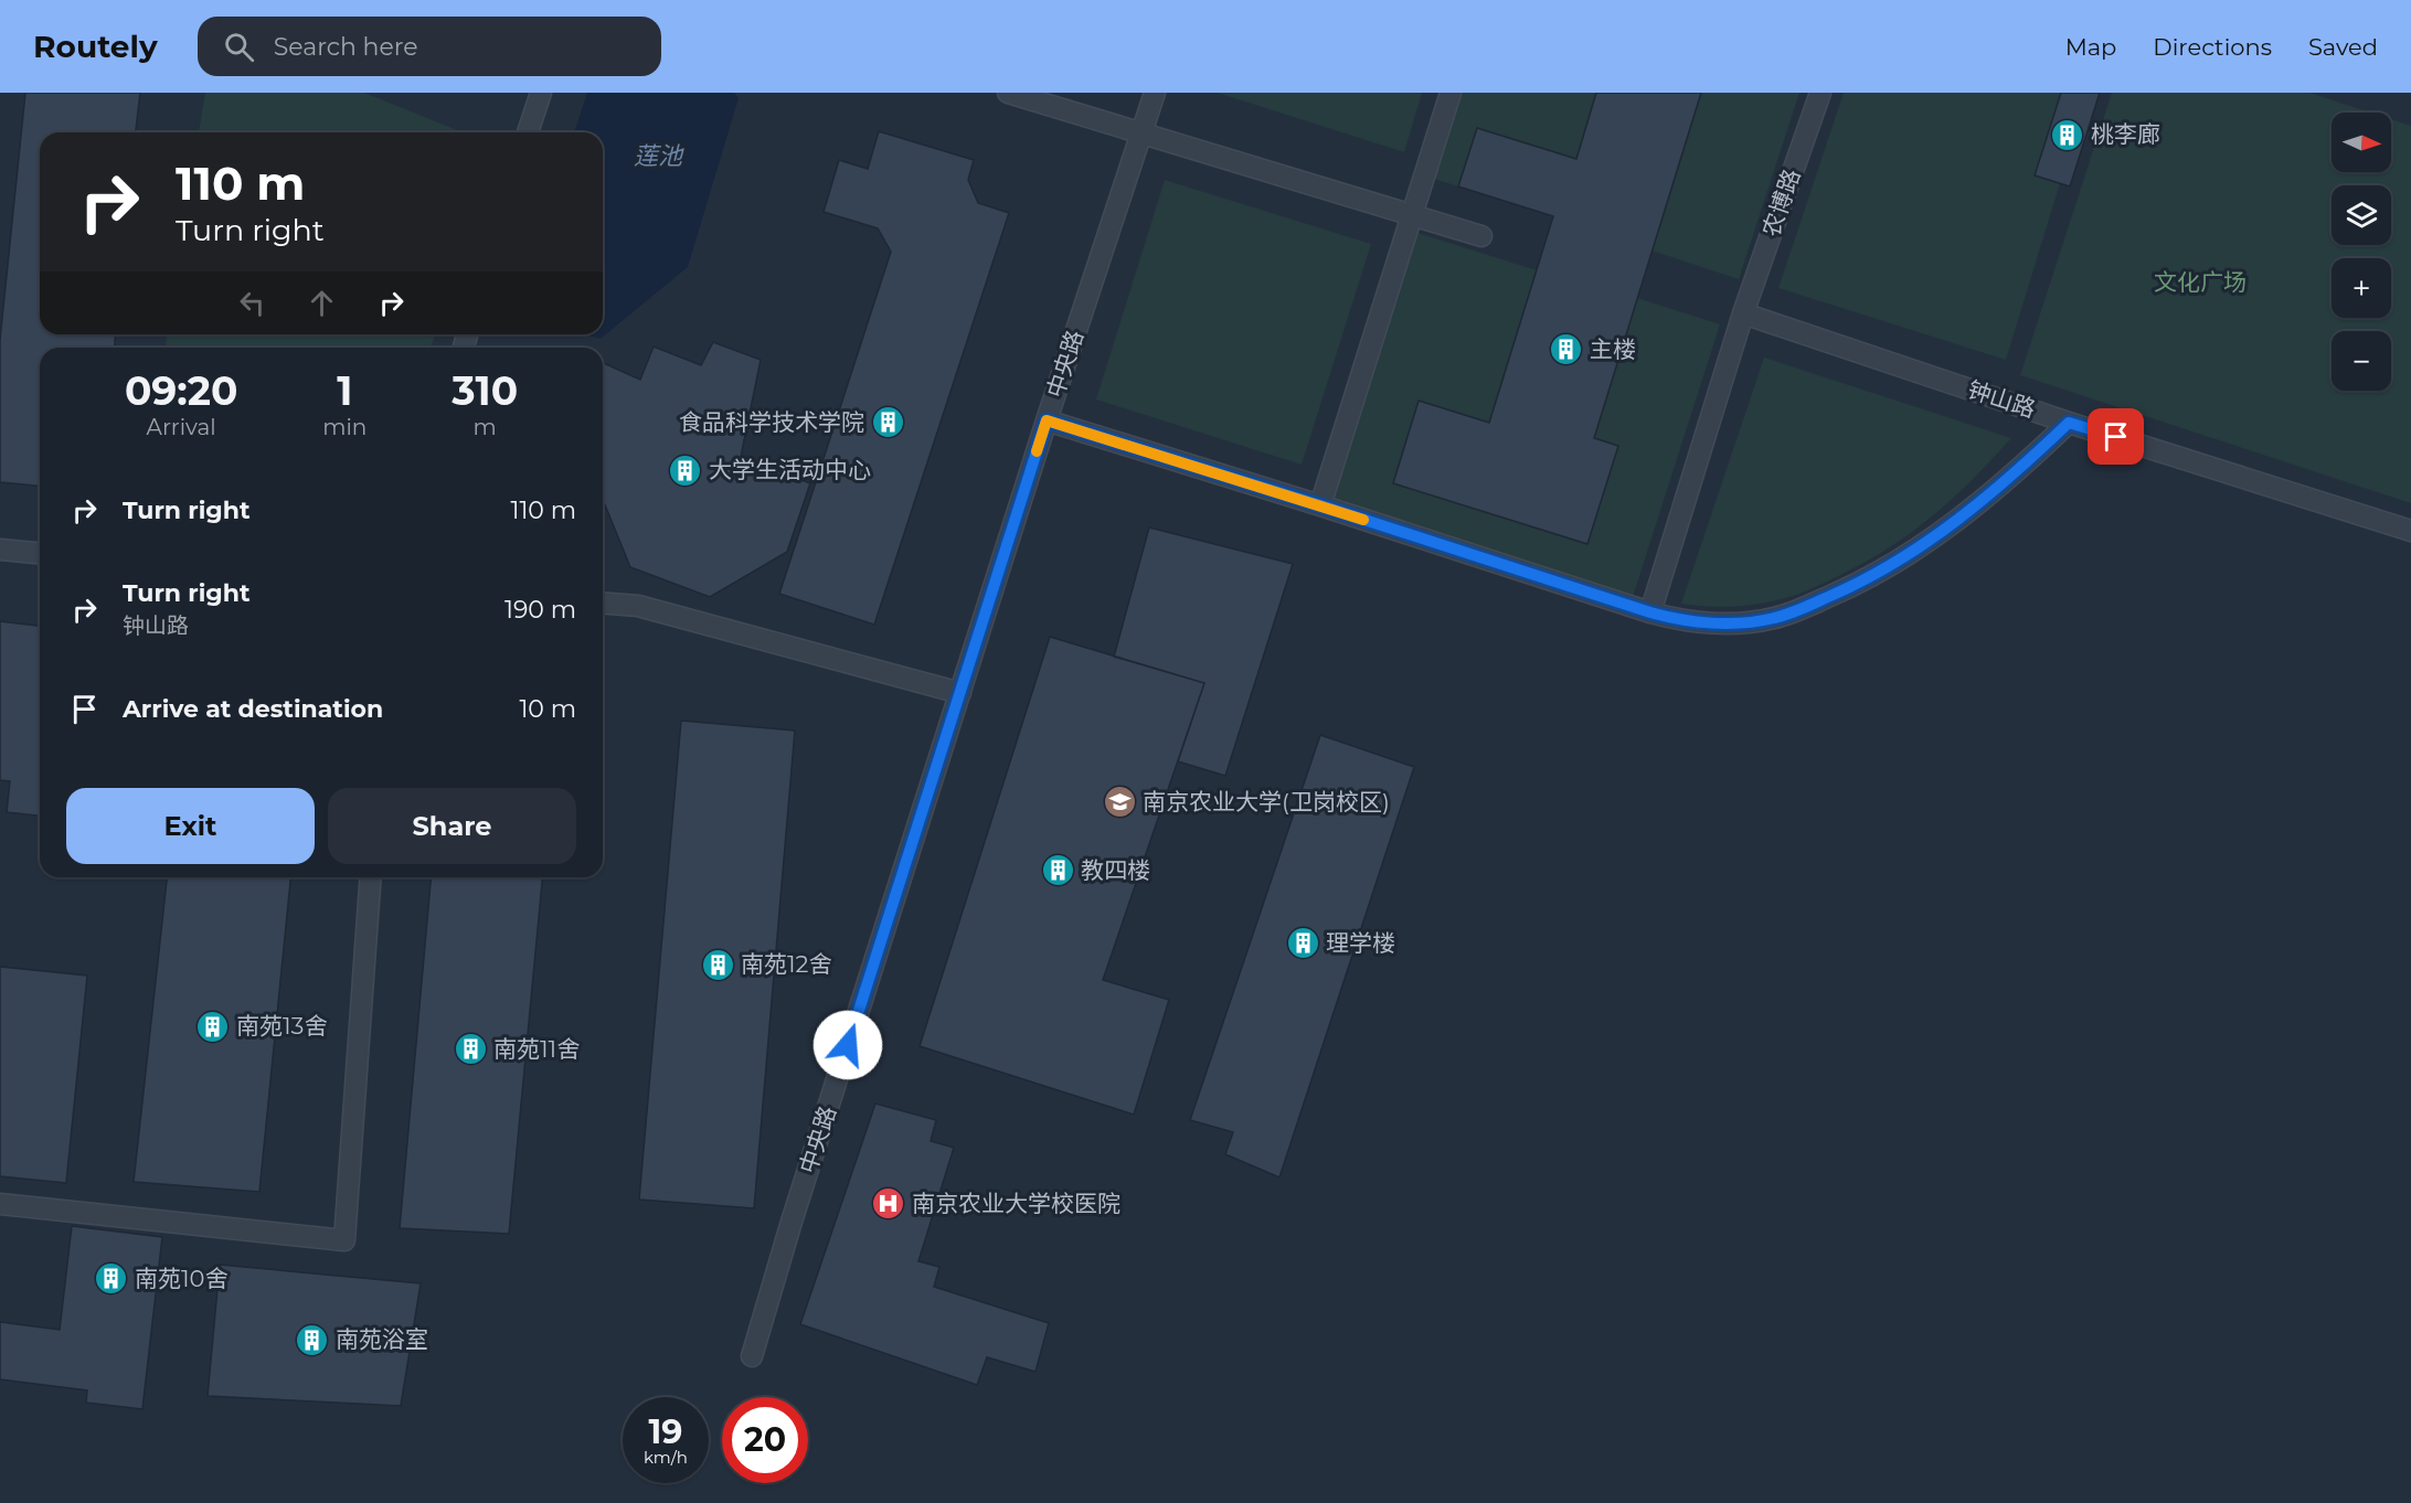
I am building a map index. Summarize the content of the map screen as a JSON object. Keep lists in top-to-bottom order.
{
  "streets": {
    "lane": ["农博路", "中央路", "钟山路"]
  },
  "crossings": [
    ["农博路", "钟山路"]
  ],
  "water": ["莲池"],
  "parks": ["文化广场"],
  "places": {
    "building": [
      "桃李廊",
      "主楼",
      "食品科学技术学院",
      "大学生活动中心",
      "教四楼",
      "理学楼",
      "南苑12舍",
      "南苑13舍",
      "南苑11舍",
      "南苑10舍",
      "南苑浴室"
    ],
    "school or university": ["南京农业大学(卫岗校区)"],
    "hospital": ["南京农业大学校医院"]
  },
  "north": "right",
  "page": {
    "header": "Routely",
    "search": "Search here",
    "nav": ["Map", "Directions", "Saved"],
    "map_buttons": ["+", "−"],
    "turn": ["110 m", "Turn right"],
    "eta": [
      "09:20",
      "Arrival",
      "1",
      "min",
      "310",
      "m"
    ],
    "list": [
      {
        "name": "Turn right",
        "value": "110 m"
      },
      {
        "name": "Turn right",
        "note": "钟山路",
        "value": "190 m"
      },
      {
        "name": "Arrive at destination",
        "value": "10 m"
      }
    ],
    "buttons": ["Exit", "Share"],
    "speed": "19 km/h",
    "limit": "20"
  }
}
